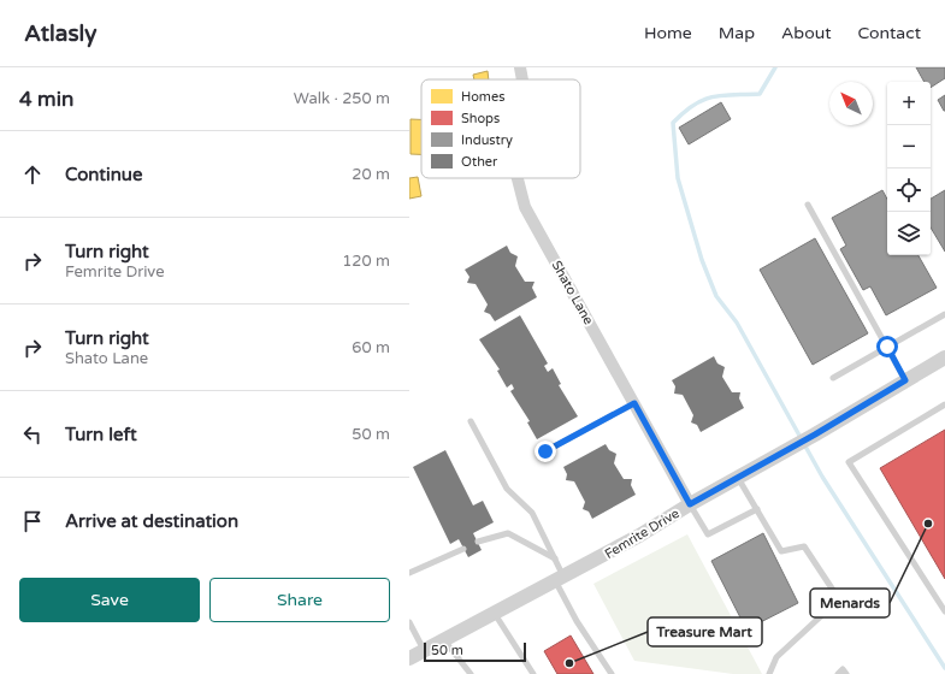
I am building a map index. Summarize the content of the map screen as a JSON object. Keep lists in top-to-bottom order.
{
  "streets": {
    "street": ["Shato Lane", "Femrite Drive"]
  },
  "crossings": [
    ["Shato Lane", "Femrite Drive"]
  ],
  "places": ["Menards", "Treasure Mart"],
  "legend": [
    "Homes",
    "Shops",
    "Industry",
    "Other"
  ],
  "scale_bar": "50 m",
  "north": "top left",
  "page": {
    "header": "Atlasly",
    "nav": [
      "Home",
      "Map",
      "About",
      "Contact"
    ],
    "heading": ["4 min", "Walk · 250 m"],
    "map_buttons": ["+", "−"],
    "list": [
      ["Continue", "20 m"],
      ["Turn right", "Femrite Drive", "120 m"],
      ["Turn right", "Shato Lane", "60 m"],
      ["Turn left", "50 m"],
      "Arrive at destination"
    ],
    "buttons": ["Save", "Share"],
    "scale": "50 m"
  }
}
